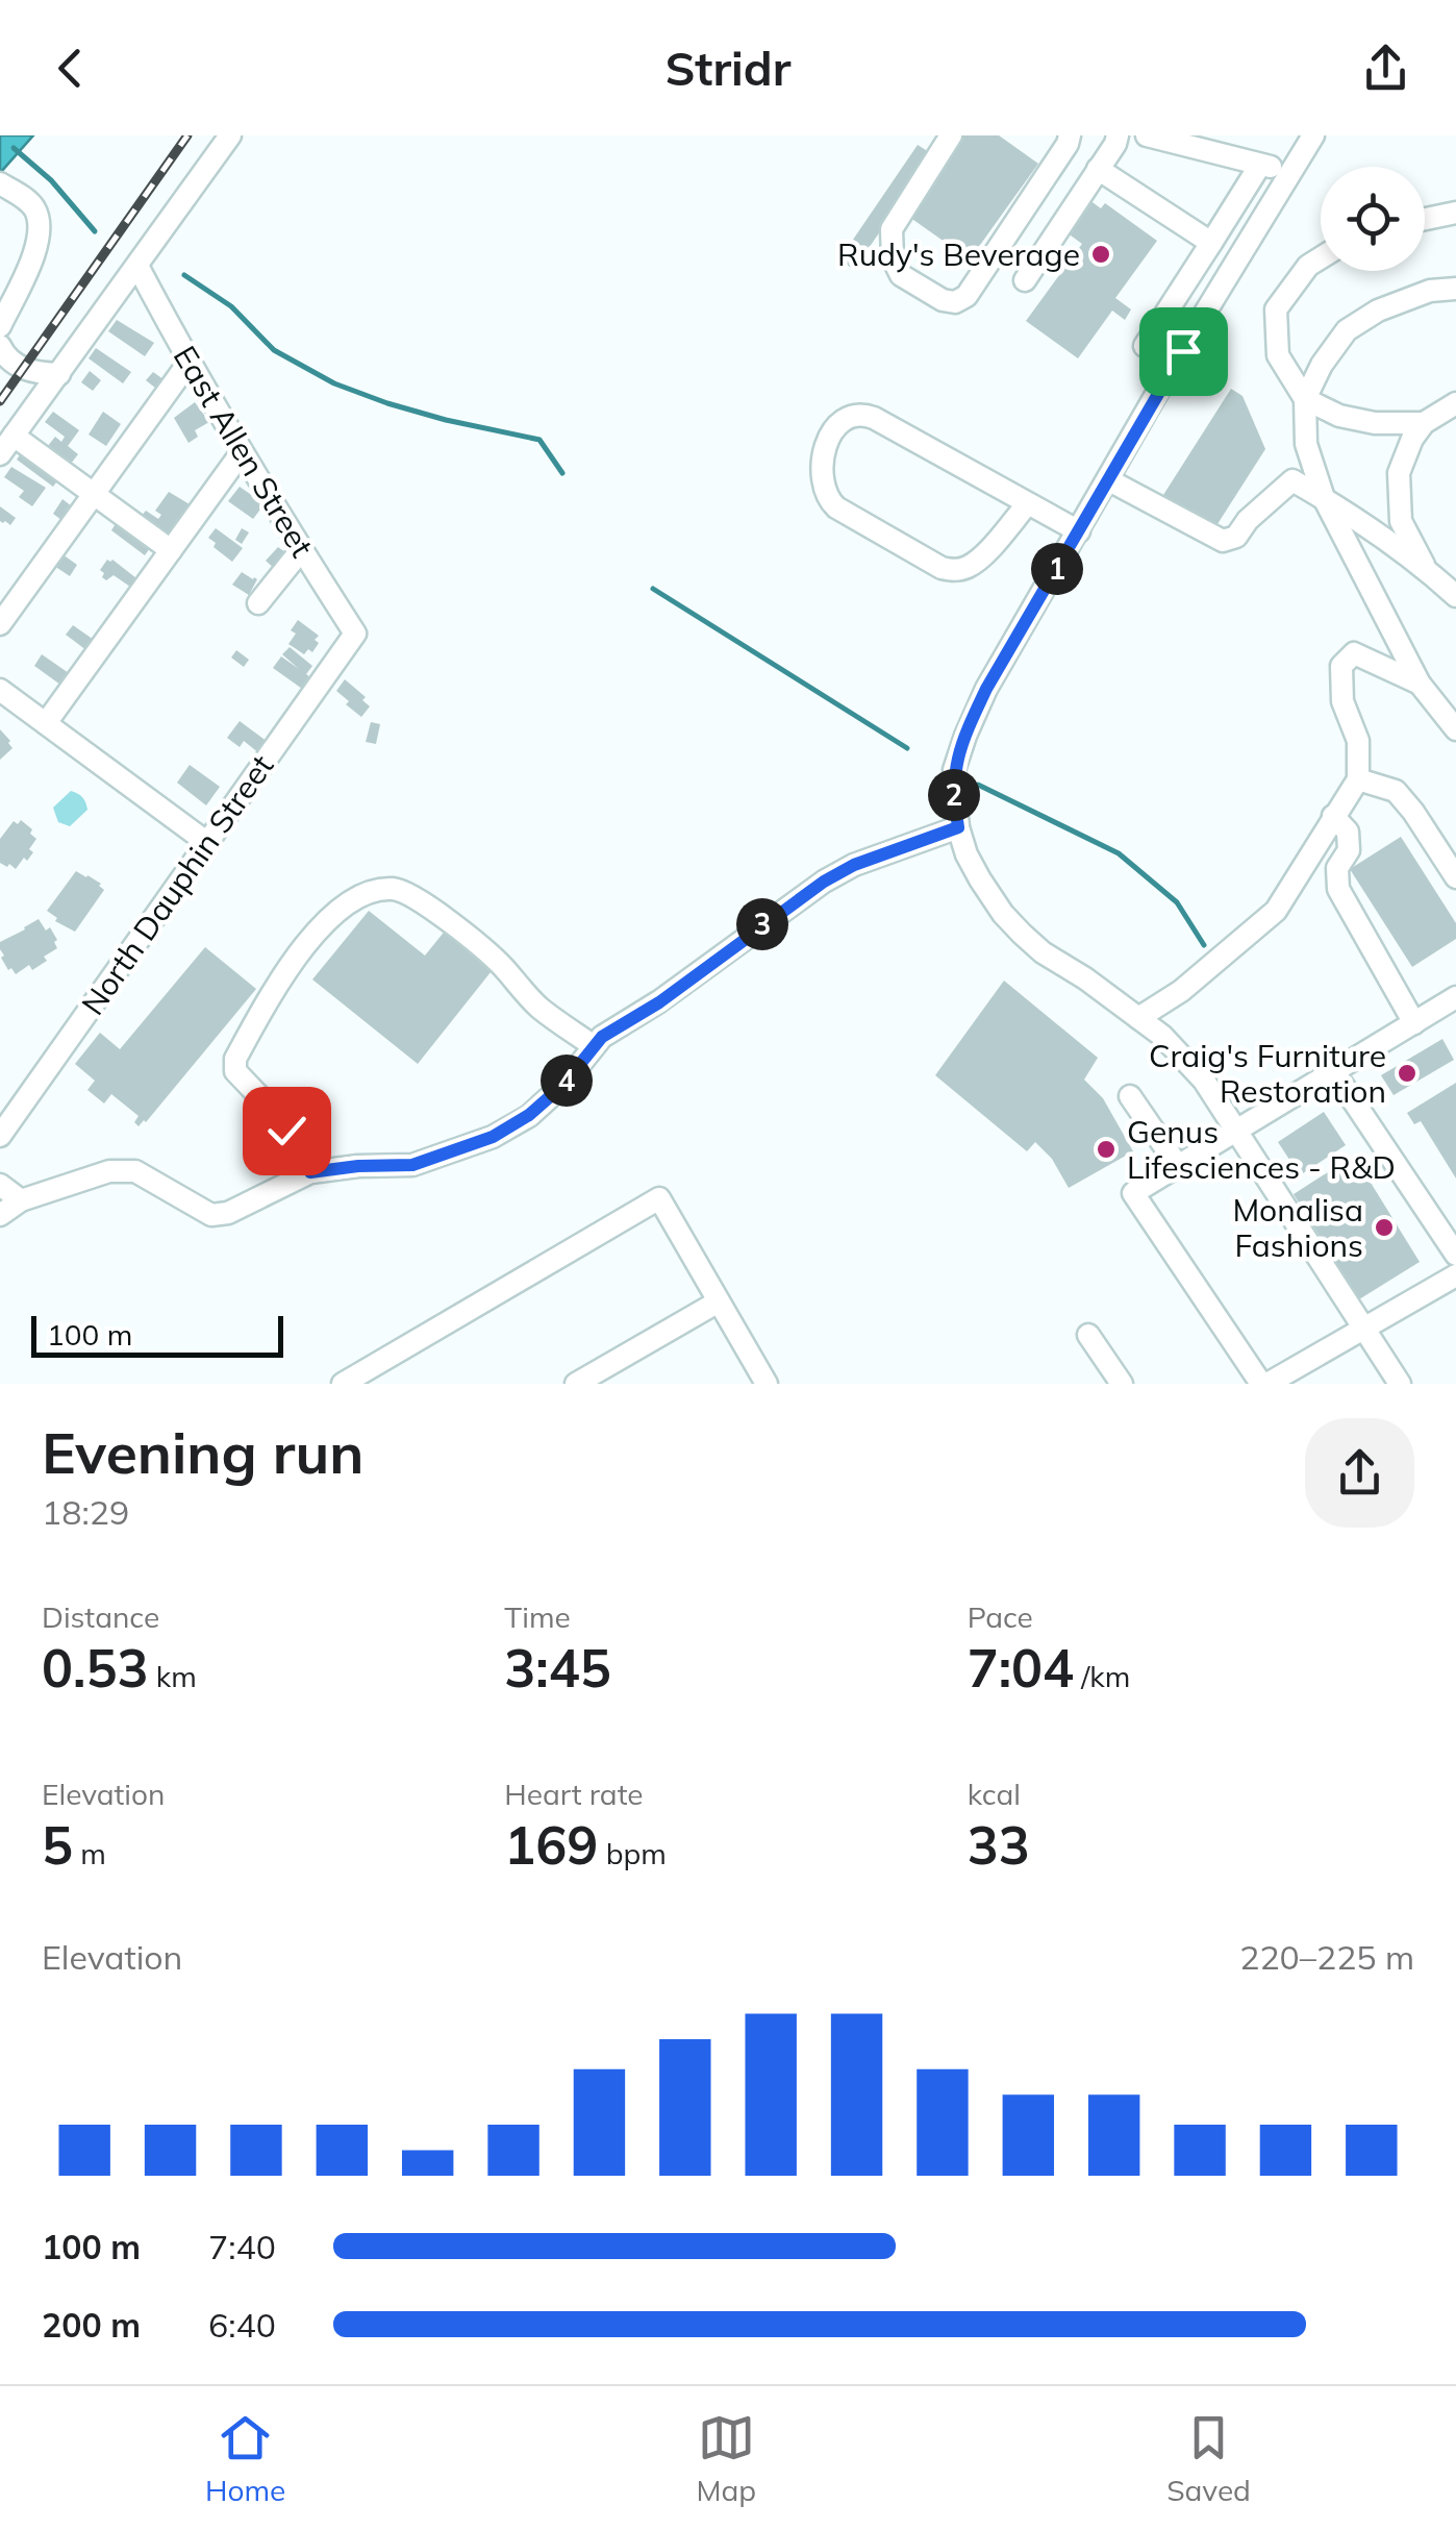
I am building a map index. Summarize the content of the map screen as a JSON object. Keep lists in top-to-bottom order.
{
  "streets": {
    "street": ["East Allen Street", "North Dauphin Street"]
  },
  "crossings": [
    ["East Allen Street", "North Dauphin Street"]
  ],
  "places": [
    "Rudy's Beverage",
    "Craig's Furniture Restoration",
    "Genus Lifesciences - R&D",
    "Monalisa Fashions"
  ],
  "scale_bar": "100 m",
  "page": {
    "header": "Stridr",
    "pins": [
      "1",
      "2",
      "3",
      "4"
    ],
    "scale": "100 m",
    "heading": ["Evening run", "18:29"],
    "stats": [
      ["Distance", "0.53 km"],
      ["Time", "3:45"],
      ["Pace", "7:04 /km"],
      ["Elevation", "5 m"],
      ["Heart rate", "169 bpm"],
      ["kcal", "33"]
    ],
    "chart": ["Elevation", "220–225 m"],
    "list": [
      {
        "name": "100 m",
        "note": "7:40"
      },
      {
        "name": "200 m",
        "note": "6:40"
      }
    ],
    "tabs": ["Home", "Map", "Saved"]
  }
}
